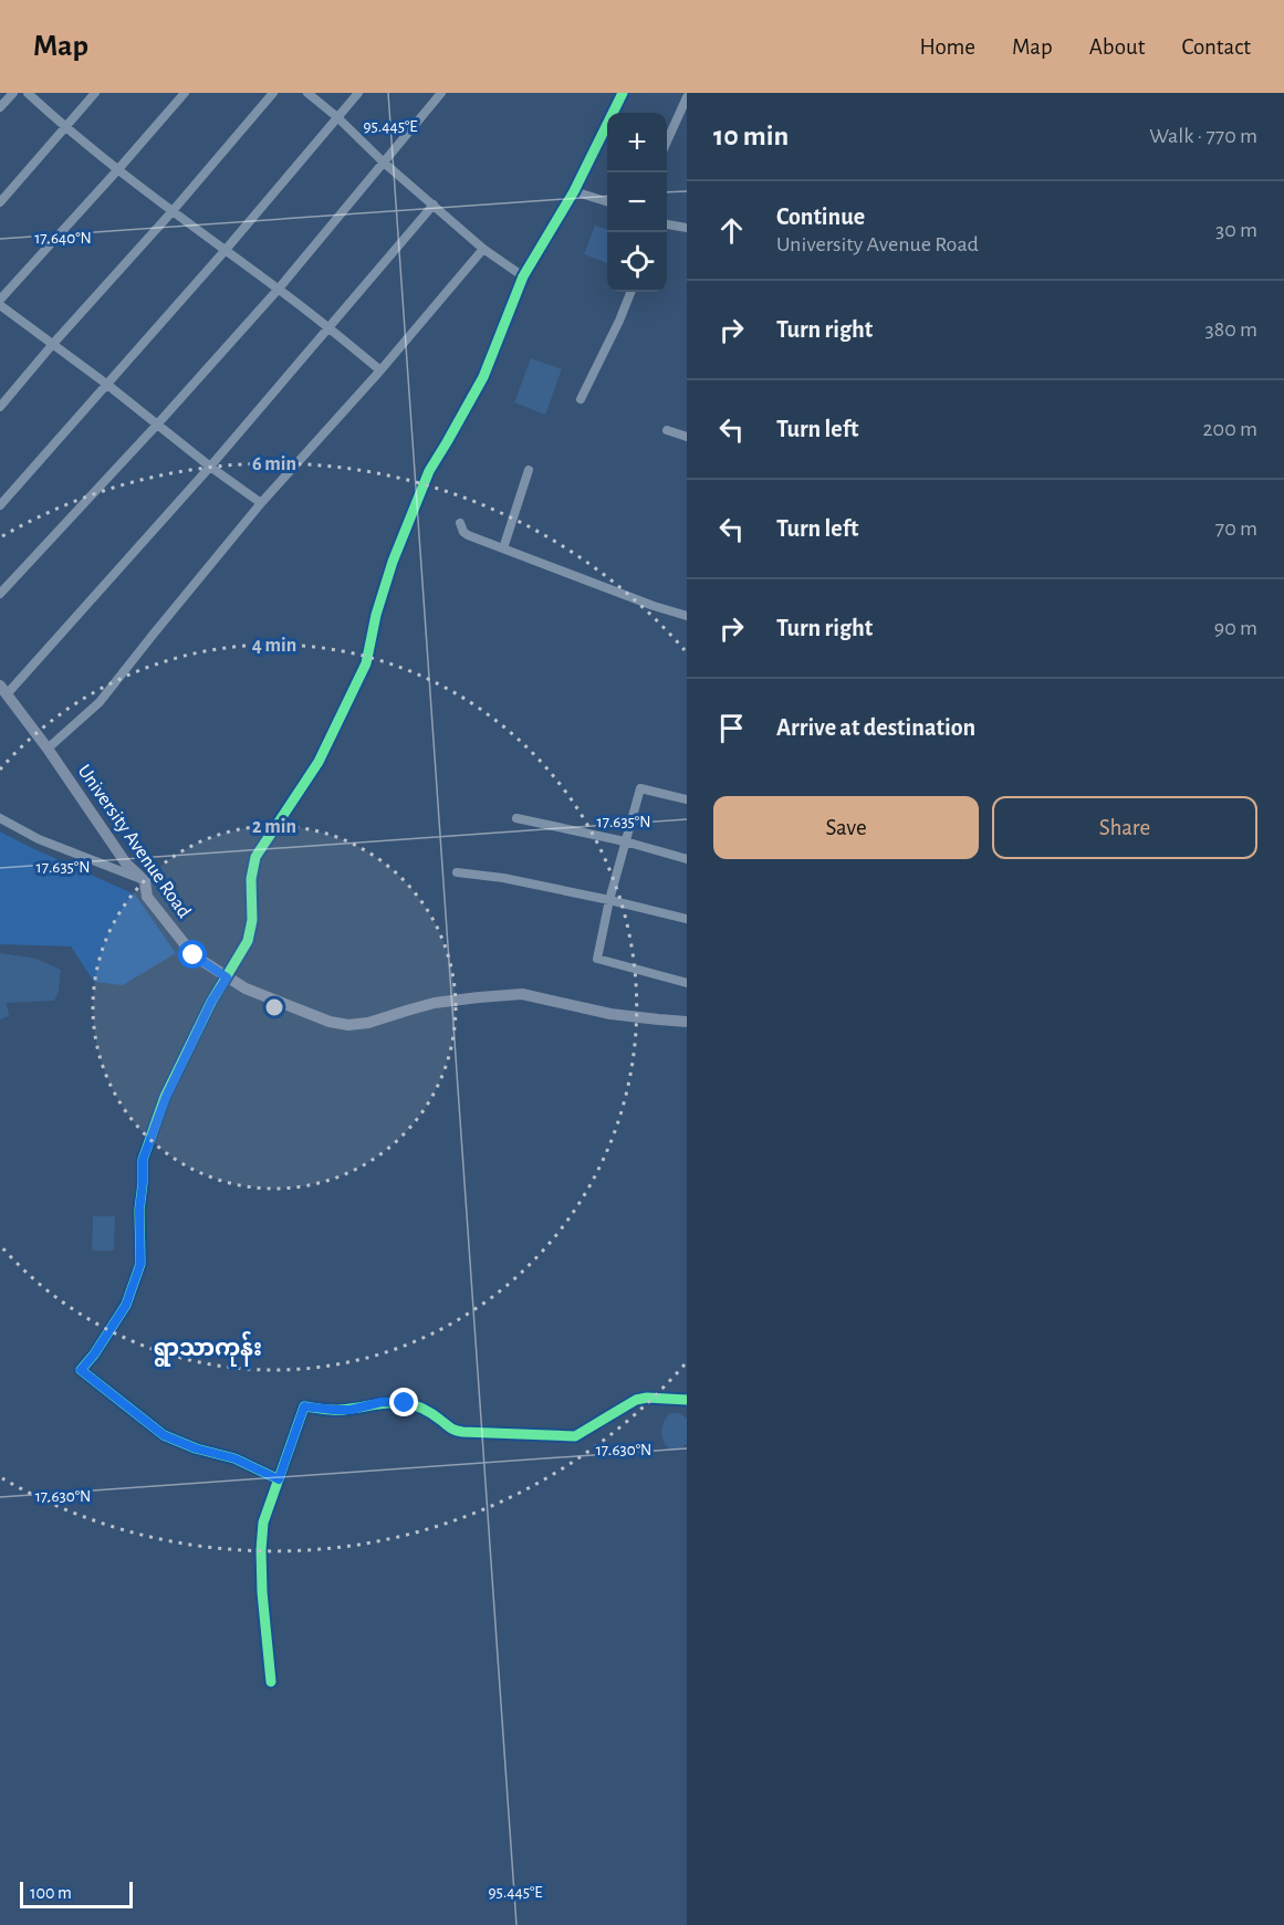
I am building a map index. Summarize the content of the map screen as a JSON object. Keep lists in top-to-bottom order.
{
  "streets": {
    "main road": ["University Avenue Road"]
  },
  "districts": ["ရွာသာကုန်း"],
  "scale_bar": "100 m",
  "page": {
    "header": "Map",
    "nav": [
      "Home",
      "Map",
      "About",
      "Contact"
    ],
    "heading": ["10 min", "Walk · 770 m"],
    "map_buttons": ["+", "−"],
    "list": [
      ["Continue", "University Avenue Road", "30 m"],
      ["Turn right", "380 m"],
      ["Turn left", "200 m"],
      ["Turn left", "70 m"],
      ["Turn right", "90 m"],
      "Arrive at destination"
    ],
    "buttons": ["Save", "Share"],
    "scale": "100 m"
  },
  "coordinates": [
    "95.445°E",
    "17.640°N",
    "17.635°N",
    "17.630°N"
  ],
  "rings": ["6 min", "4 min", "2 min"]
}
